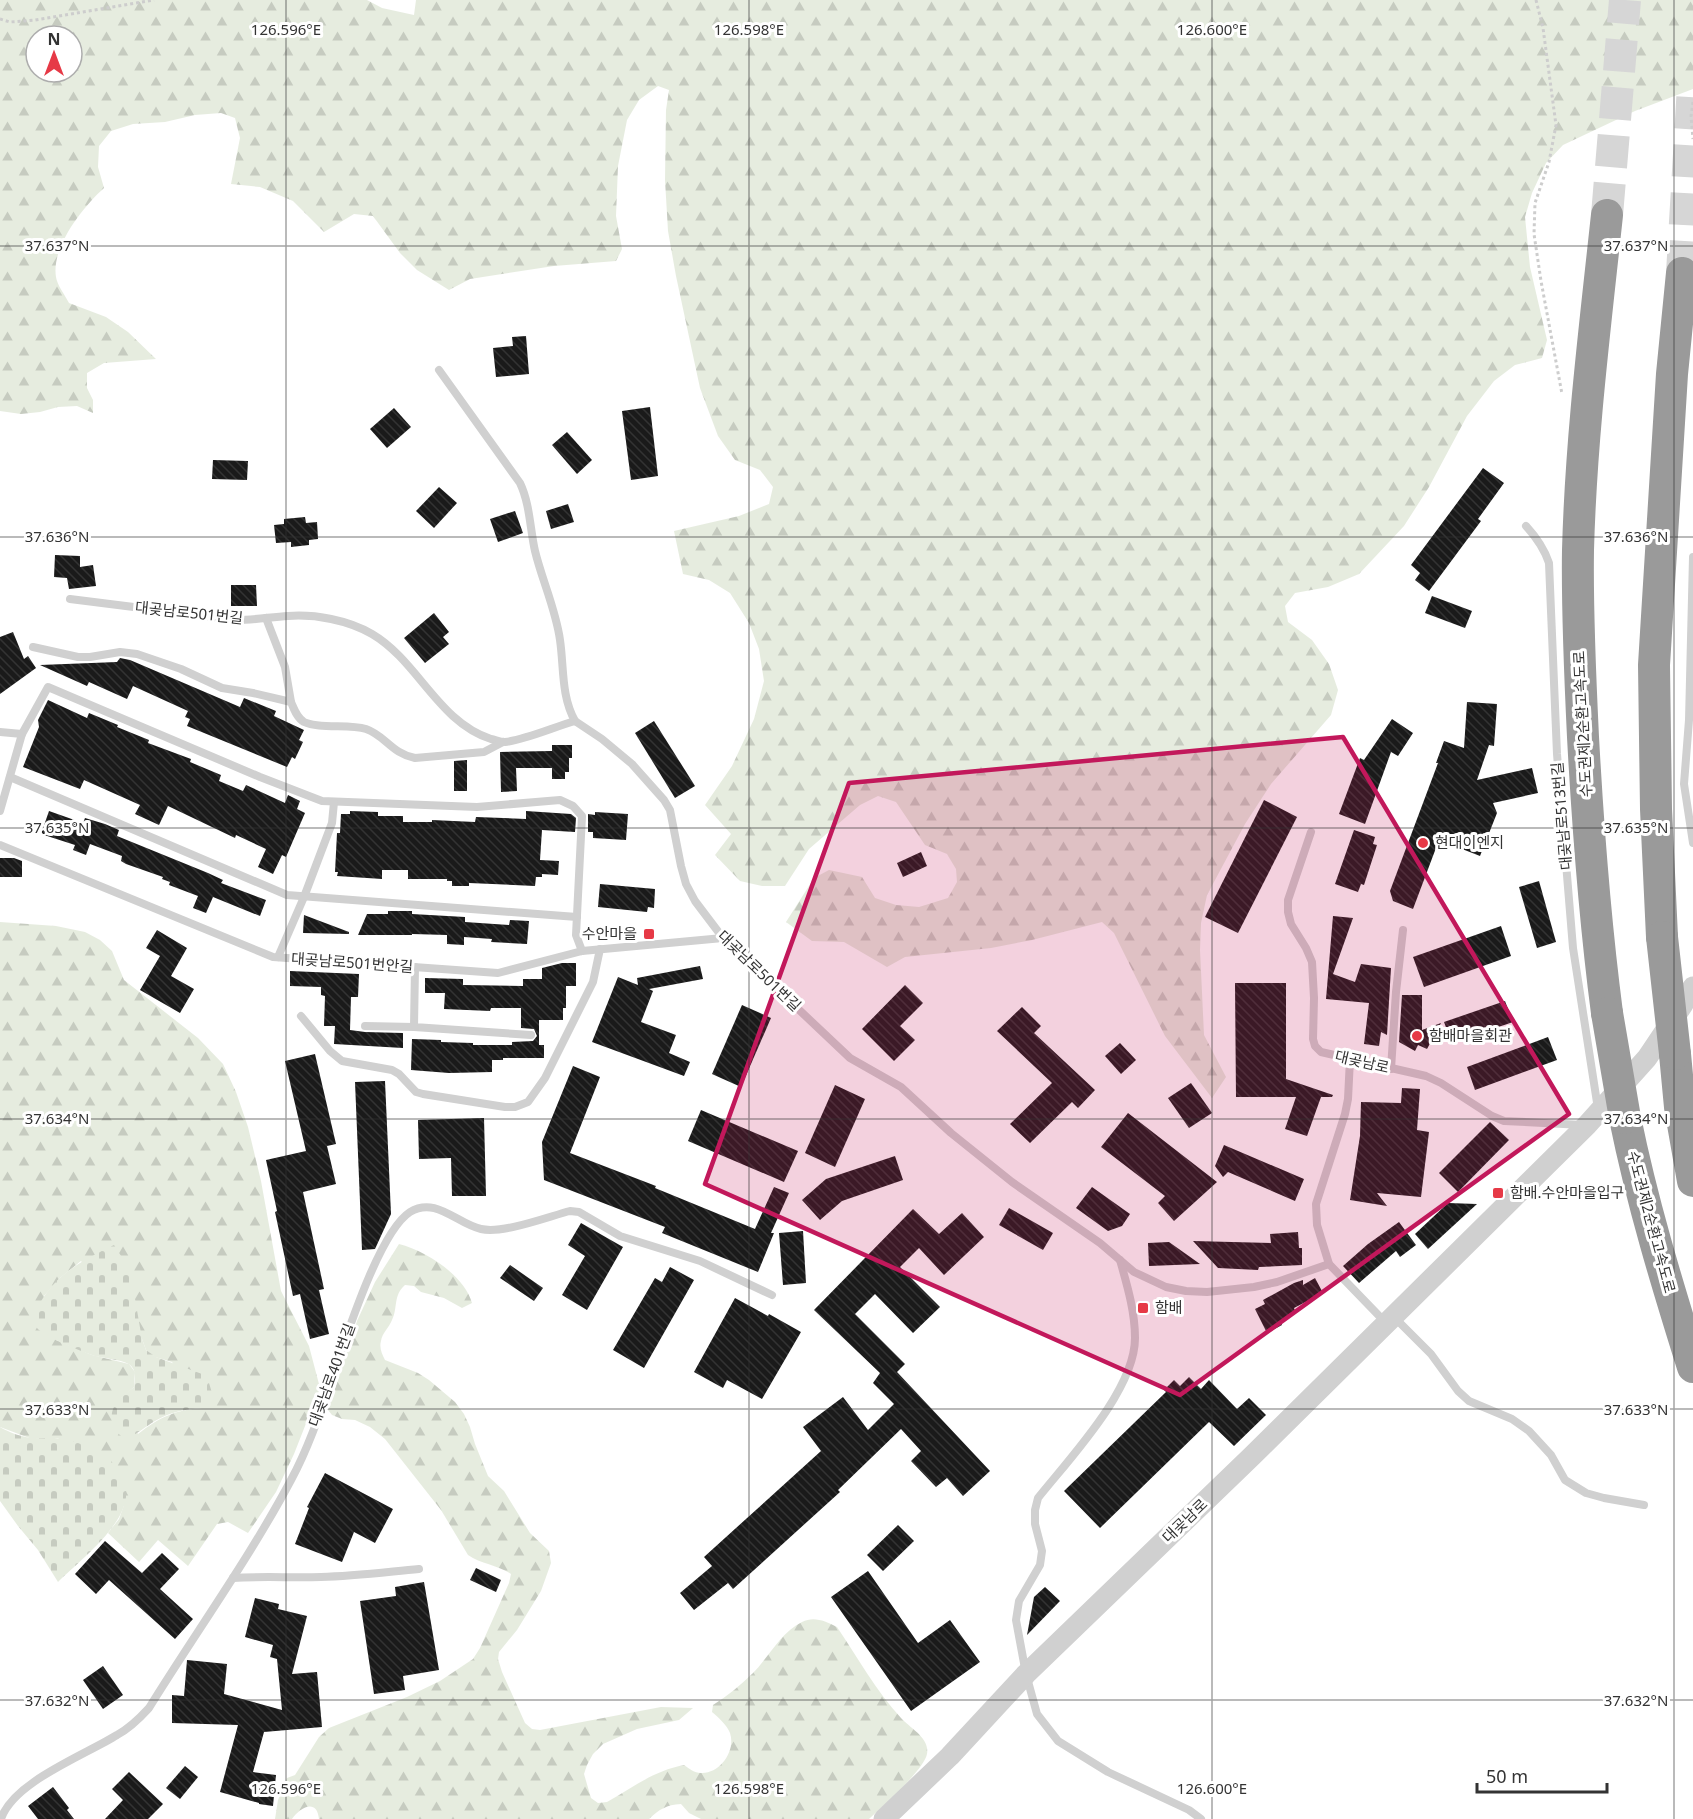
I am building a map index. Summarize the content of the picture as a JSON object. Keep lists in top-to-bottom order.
{
  "streets": {
    "highway": ["수도권제2순환고속도로"],
    "street": ["대곶남로"],
    "lane": [
      "대곶남로501번길",
      "대곶남로513번길",
      "대곶남로501번안길",
      "대곶남로401번길"
    ]
  },
  "crossings": [
    ["대곶남로501번길", "대곶남로501번안길"],
    ["수도권제2순환고속도로", "대곶남로513번길"],
    ["수도권제2순환고속도로", "대곶남로"],
    ["대곶남로513번길", "대곶남로"]
  ],
  "places": {
    "other": ["현대이엔지", "함배마을회관"],
    "transit": ["수안마을", "함배.수안마을입구", "함배"]
  },
  "scale_bar": "50 m",
  "north": "top",
  "coordinates": [
    "126.596°E",
    "126.598°E",
    "126.600°E",
    "37.637°N",
    "37.636°N",
    "37.635°N",
    "37.634°N",
    "37.633°N",
    "37.632°N"
  ]
}
